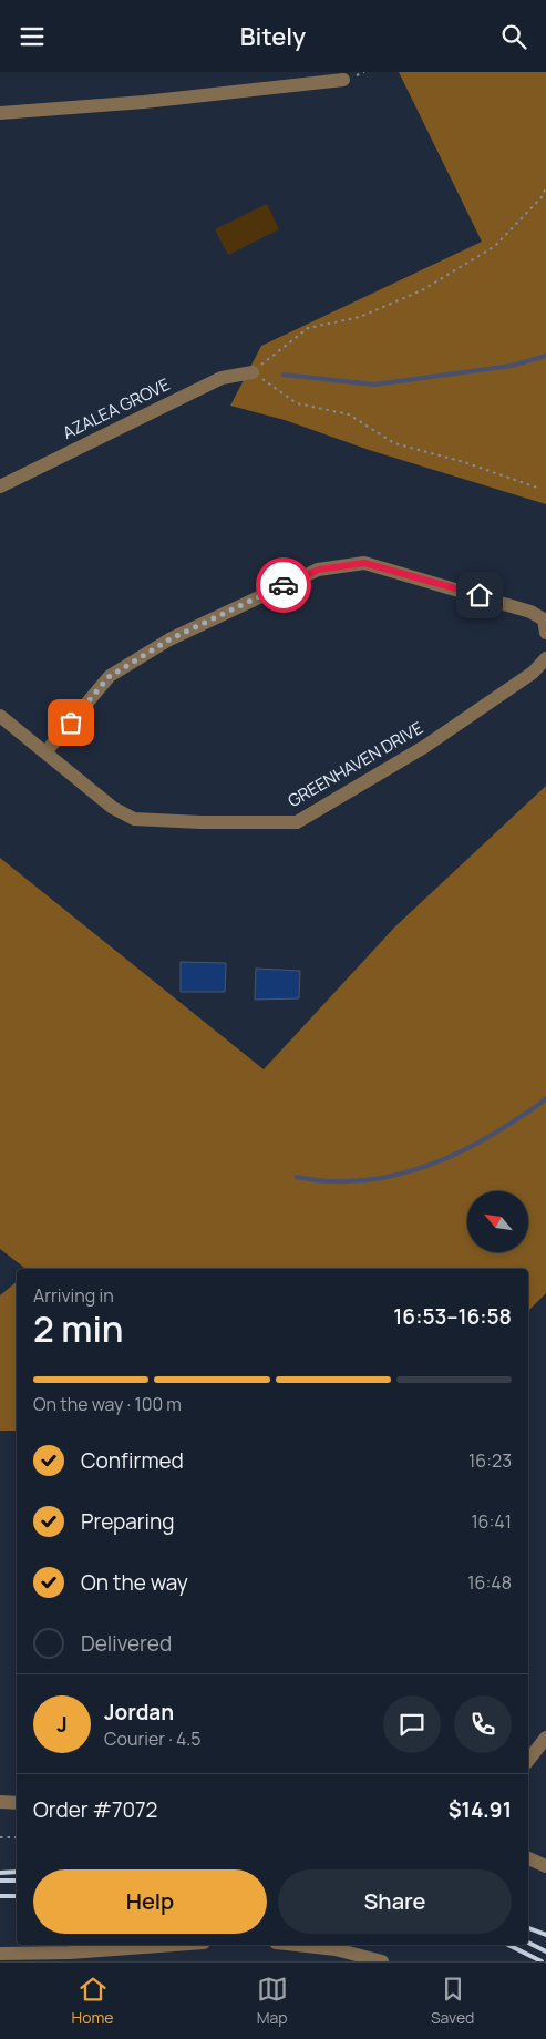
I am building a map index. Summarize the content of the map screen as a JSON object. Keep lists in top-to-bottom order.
{
  "streets": {
    "street": ["AZALEA GROVE", "GREENHAVEN DRIVE"]
  },
  "north": "top left",
  "page": {
    "header": "Bitely",
    "heading": ["2 min", "Arriving in", "16:53–16:58"],
    "panel": [
      "Jordan",
      "Courier · 4.5",
      "Order #7072",
      "$14.91"
    ],
    "bar": "On the way · 100 m",
    "list": [
      ["Confirmed", "16:23"],
      ["Preparing", "16:41"],
      ["On the way", "16:48"],
      "Delivered"
    ],
    "round": "J",
    "buttons": ["Help", "Share"],
    "tabs": ["Home", "Map", "Saved"]
  }
}
